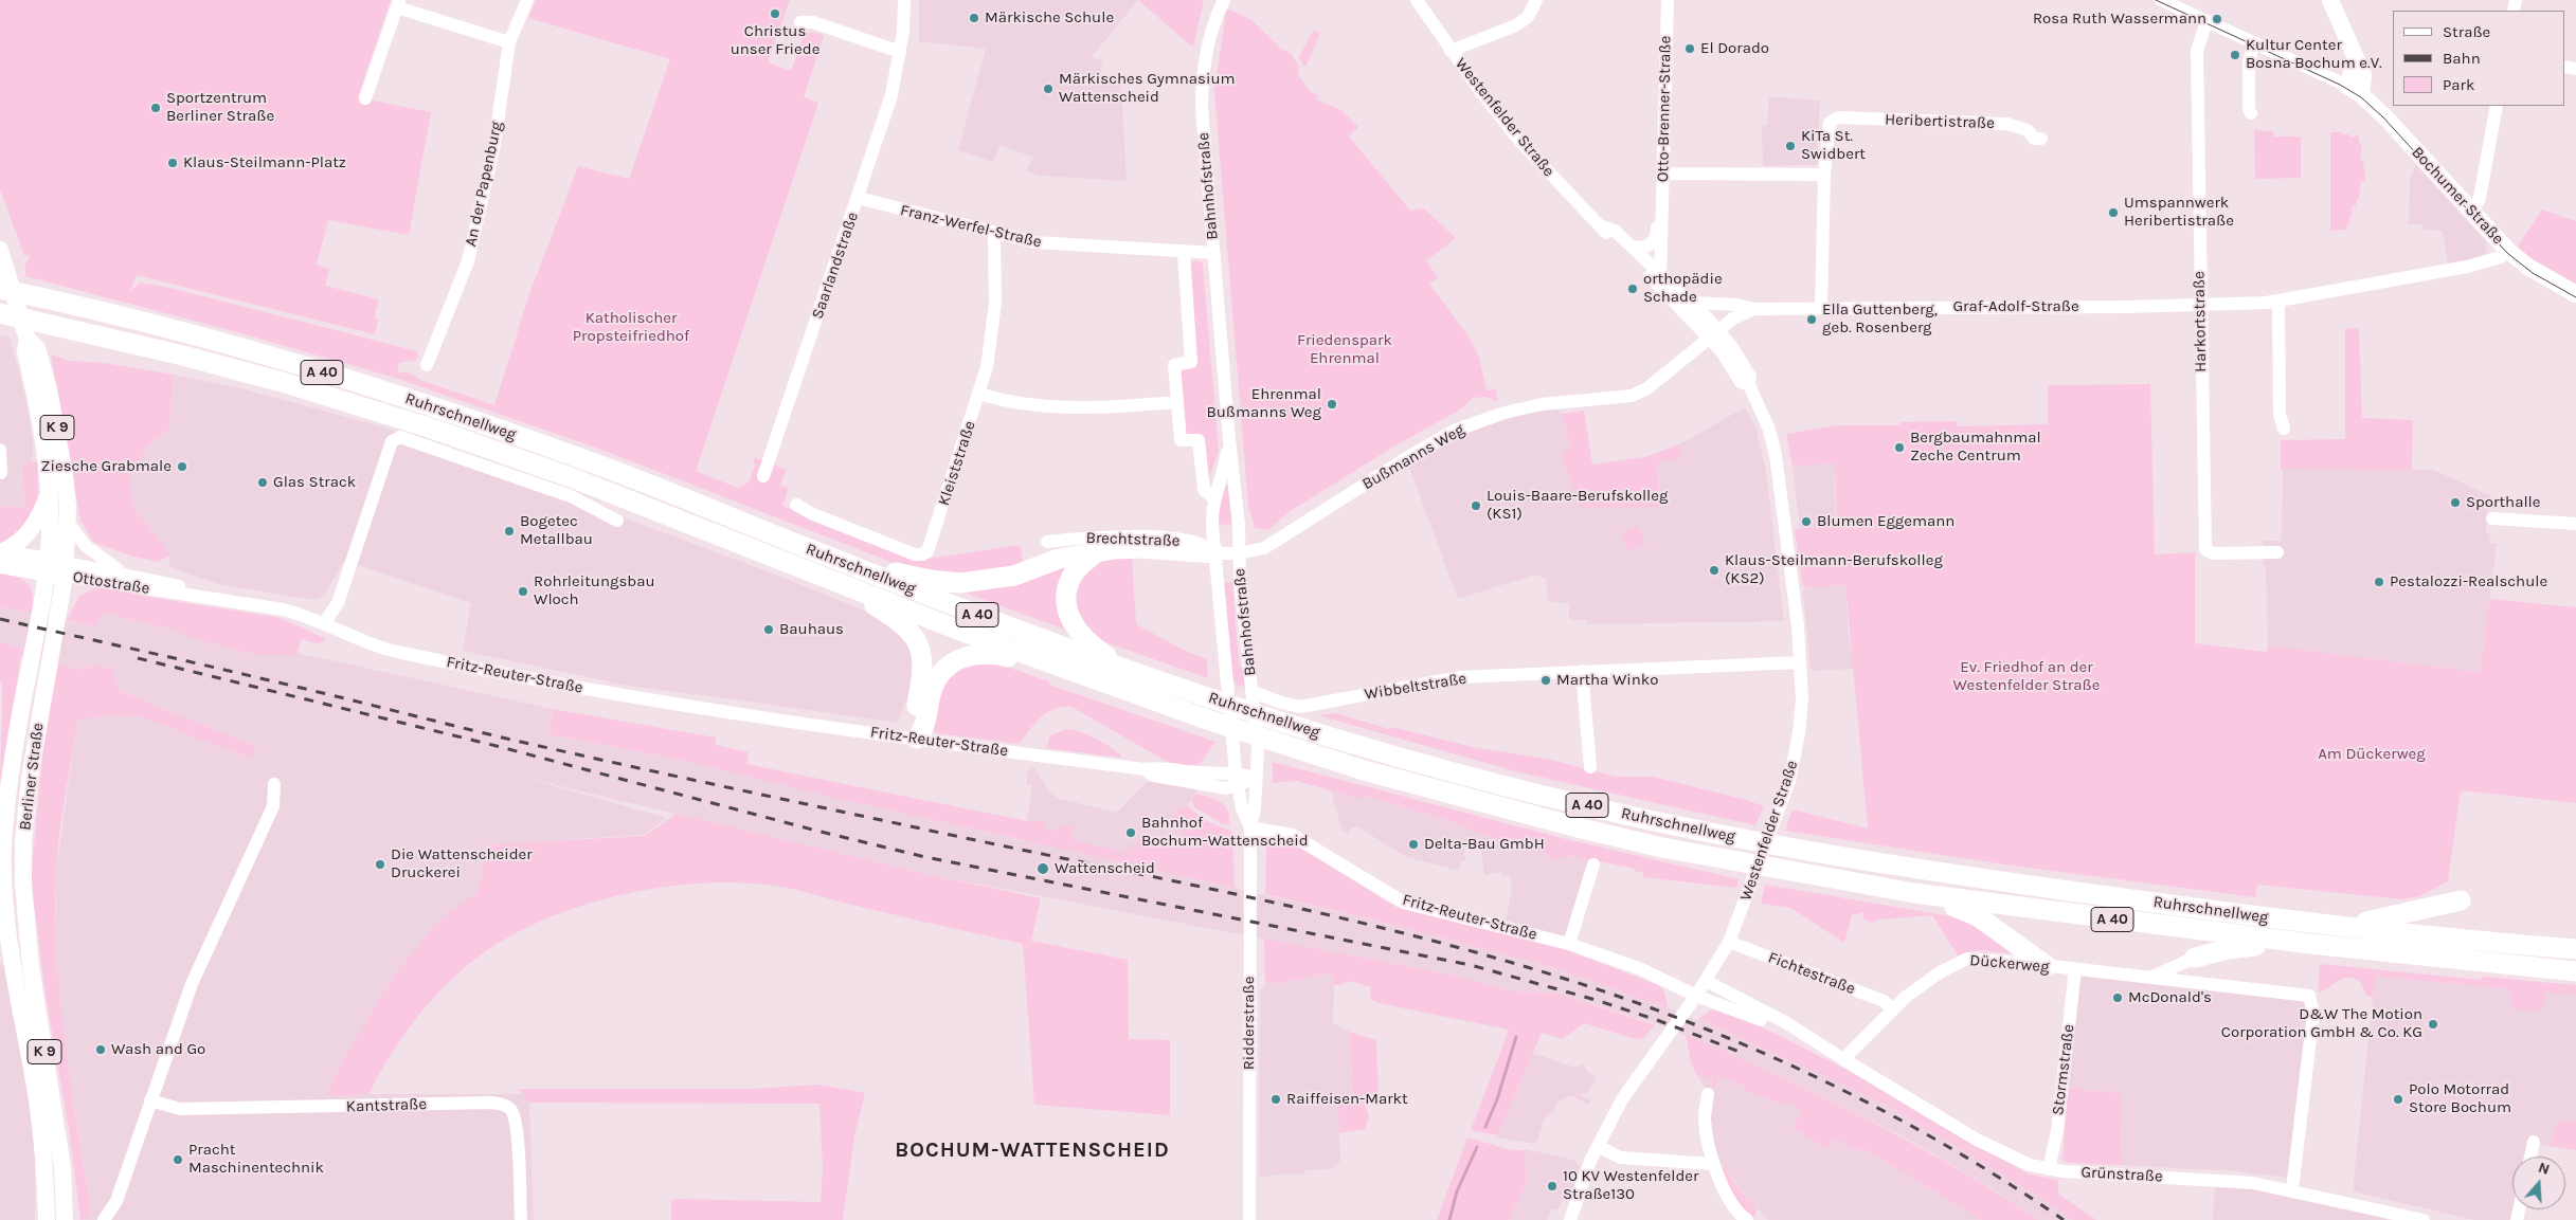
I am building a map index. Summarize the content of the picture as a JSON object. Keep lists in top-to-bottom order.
{
  "streets": {
    "highway": ["A 40", "Ruhrschnellweg"],
    "main road": [
      "Bochumer Straße",
      "K 9",
      "Ottostraße",
      "Berliner Straße"
    ],
    "street": [
      "Otto-Brenner-Straße",
      "Westenfelder Straße",
      "Heribertistraße",
      "An der Papenburg",
      "Bahnhofstraße",
      "Franz-Werfel-Straße",
      "Saarlandstraße",
      "Graf-Adolf-Straße",
      "Harkortstraße",
      "Bußmanns Weg",
      "Kleiststraße",
      "Brechtstraße",
      "Fritz-Reuter-Straße",
      "Wibbeltstraße",
      "Dückerweg",
      "Fichtestraße",
      "Ridderstraße",
      "Stormstraße",
      "Kantstraße",
      "Grünstraße"
    ]
  },
  "crossings": [
    ["Otto-Brenner-Straße", "Westenfelder Straße"],
    ["Westenfelder Straße", "Graf-Adolf-Straße"],
    ["Westenfelder Straße", "Bußmanns Weg"],
    ["Westenfelder Straße", "Fritz-Reuter-Straße"],
    ["Westenfelder Straße", "Wibbeltstraße"],
    ["Westenfelder Straße", "Fichtestraße"],
    ["Westenfelder Straße", "Grünstraße"],
    ["Heribertistraße", "Graf-Adolf-Straße"],
    ["Bahnhofstraße", "Franz-Werfel-Straße"],
    ["Bahnhofstraße", "Bußmanns Weg"],
    ["Bahnhofstraße", "Brechtstraße"],
    ["Bahnhofstraße", "Fritz-Reuter-Straße"],
    ["Bahnhofstraße", "Wibbeltstraße"],
    ["Bahnhofstraße", "Ridderstraße"],
    ["Bochumer Straße", "Graf-Adolf-Straße"],
    ["Franz-Werfel-Straße", "Saarlandstraße"],
    ["Franz-Werfel-Straße", "Kleiststraße"],
    ["Graf-Adolf-Straße", "Harkortstraße"],
    ["Graf-Adolf-Straße", "Bußmanns Weg"],
    ["Ottostraße", "Fritz-Reuter-Straße"],
    ["Ottostraße", "Berliner Straße"],
    ["Fritz-Reuter-Straße", "Ridderstraße"],
    ["Fritz-Reuter-Straße", "Grünstraße"],
    ["Dückerweg", "Fichtestraße"],
    ["Dückerweg", "Stormstraße"],
    ["Dückerweg", "Grünstraße"],
    ["Stormstraße", "Grünstraße"]
  ],
  "districts": ["BOCHUM-WATTENSCHEID"],
  "parks": [
    "Katholischer Propsteifriedhof",
    "Friedenspark Ehrenmal",
    "Ev. Friedhof an der Westenfelder Straße",
    "Am Dückerweg"
  ],
  "places": [
    "Christus unser Friede",
    "Märkische Schule",
    "Rosa Ruth Wassermann",
    "El Dorado",
    "Kultur Center Bosna Bochum e.V.",
    "Märkisches Gymnasium Wattenscheid",
    "Sportzentrum Berliner Straße",
    "KiTa St. Swidbert",
    "Klaus-Steilmann-Platz",
    "Umspannwerk Heribertistraße",
    "orthopädie Schade",
    "Ella Guttenberg, geb. Rosenberg",
    "Ehrenmal Bußmanns Weg",
    "Bergbaumahnmal Zeche Centrum",
    "Ziesche Grabmale",
    "Glas Strack",
    "Sporthalle",
    "Louis-Baare-Berufskolleg (KS1)",
    "Blumen Eggemann",
    "Bogetec Metallbau",
    "Klaus-Steilmann-Berufskolleg (KS2)",
    "Pestalozzi-Realschule",
    "Rohrleitungsbau Wloch",
    "Bauhaus",
    "Martha Winko",
    "Bahnhof Bochum-Wattenscheid",
    "Delta-Bau GmbH",
    "Die Wattenscheider Druckerei",
    "Wattenscheid",
    "McDonald's",
    "D&W The Motion Corporation GmbH & Co. KG",
    "Wash and Go",
    "Raiffeisen-Markt",
    "Polo Motorrad Store Bochum",
    "Pracht Maschinentechnik",
    "10 KV Westenfelder Straße130"
  ],
  "legend": ["Straße", "Bahn", "Park"],
  "north": "top"
}
